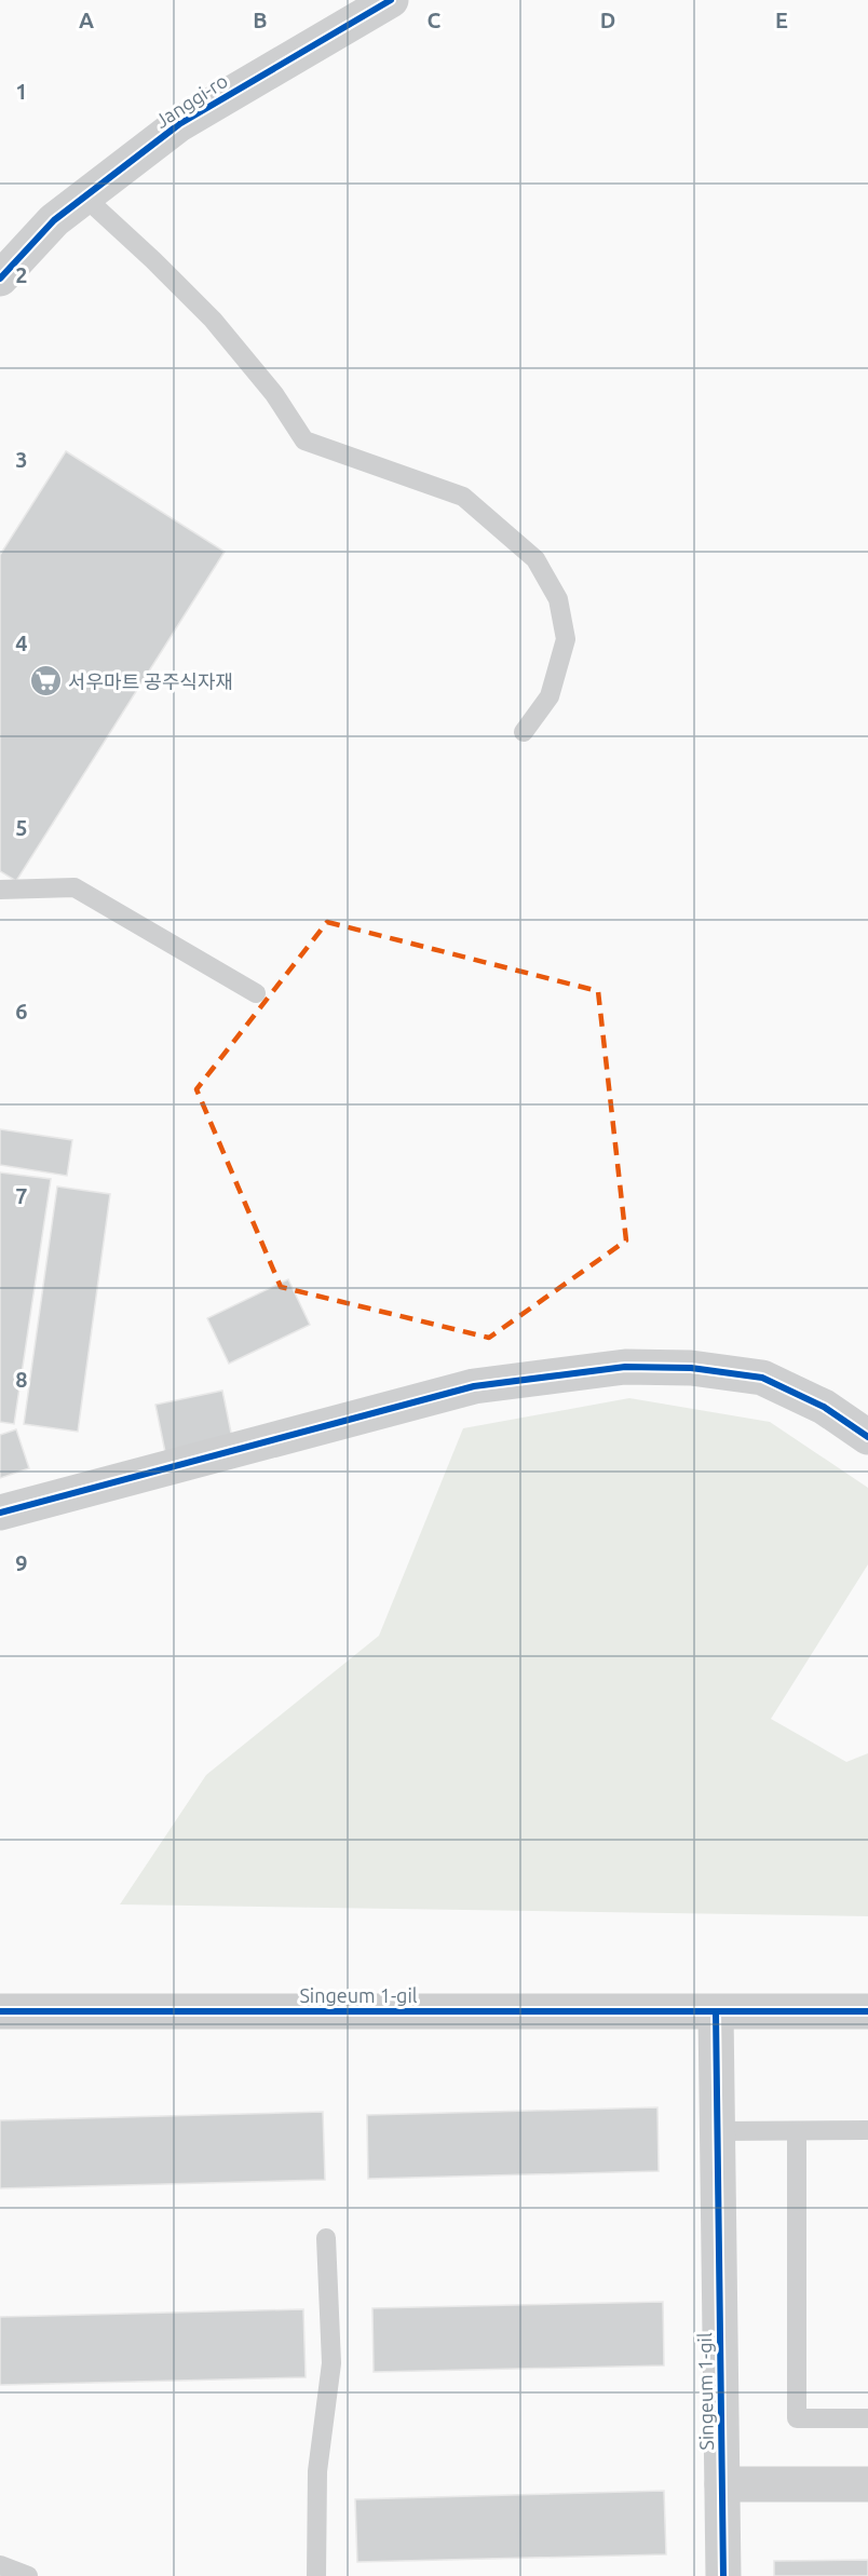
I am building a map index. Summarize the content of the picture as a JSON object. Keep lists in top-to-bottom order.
{
  "streets": {
    "street": ["Janggi-ro", "Singeum 1-gil"]
  },
  "places": {
    "supermarket": ["서우마트 공주식자재"]
  },
  "grid": {
    "columns": [
      "A",
      "B",
      "C",
      "D",
      "E"
    ],
    "rows": [
      "1",
      "2",
      "3",
      "4",
      "5",
      "6",
      "7",
      "8",
      "9"
    ]
  }
}
